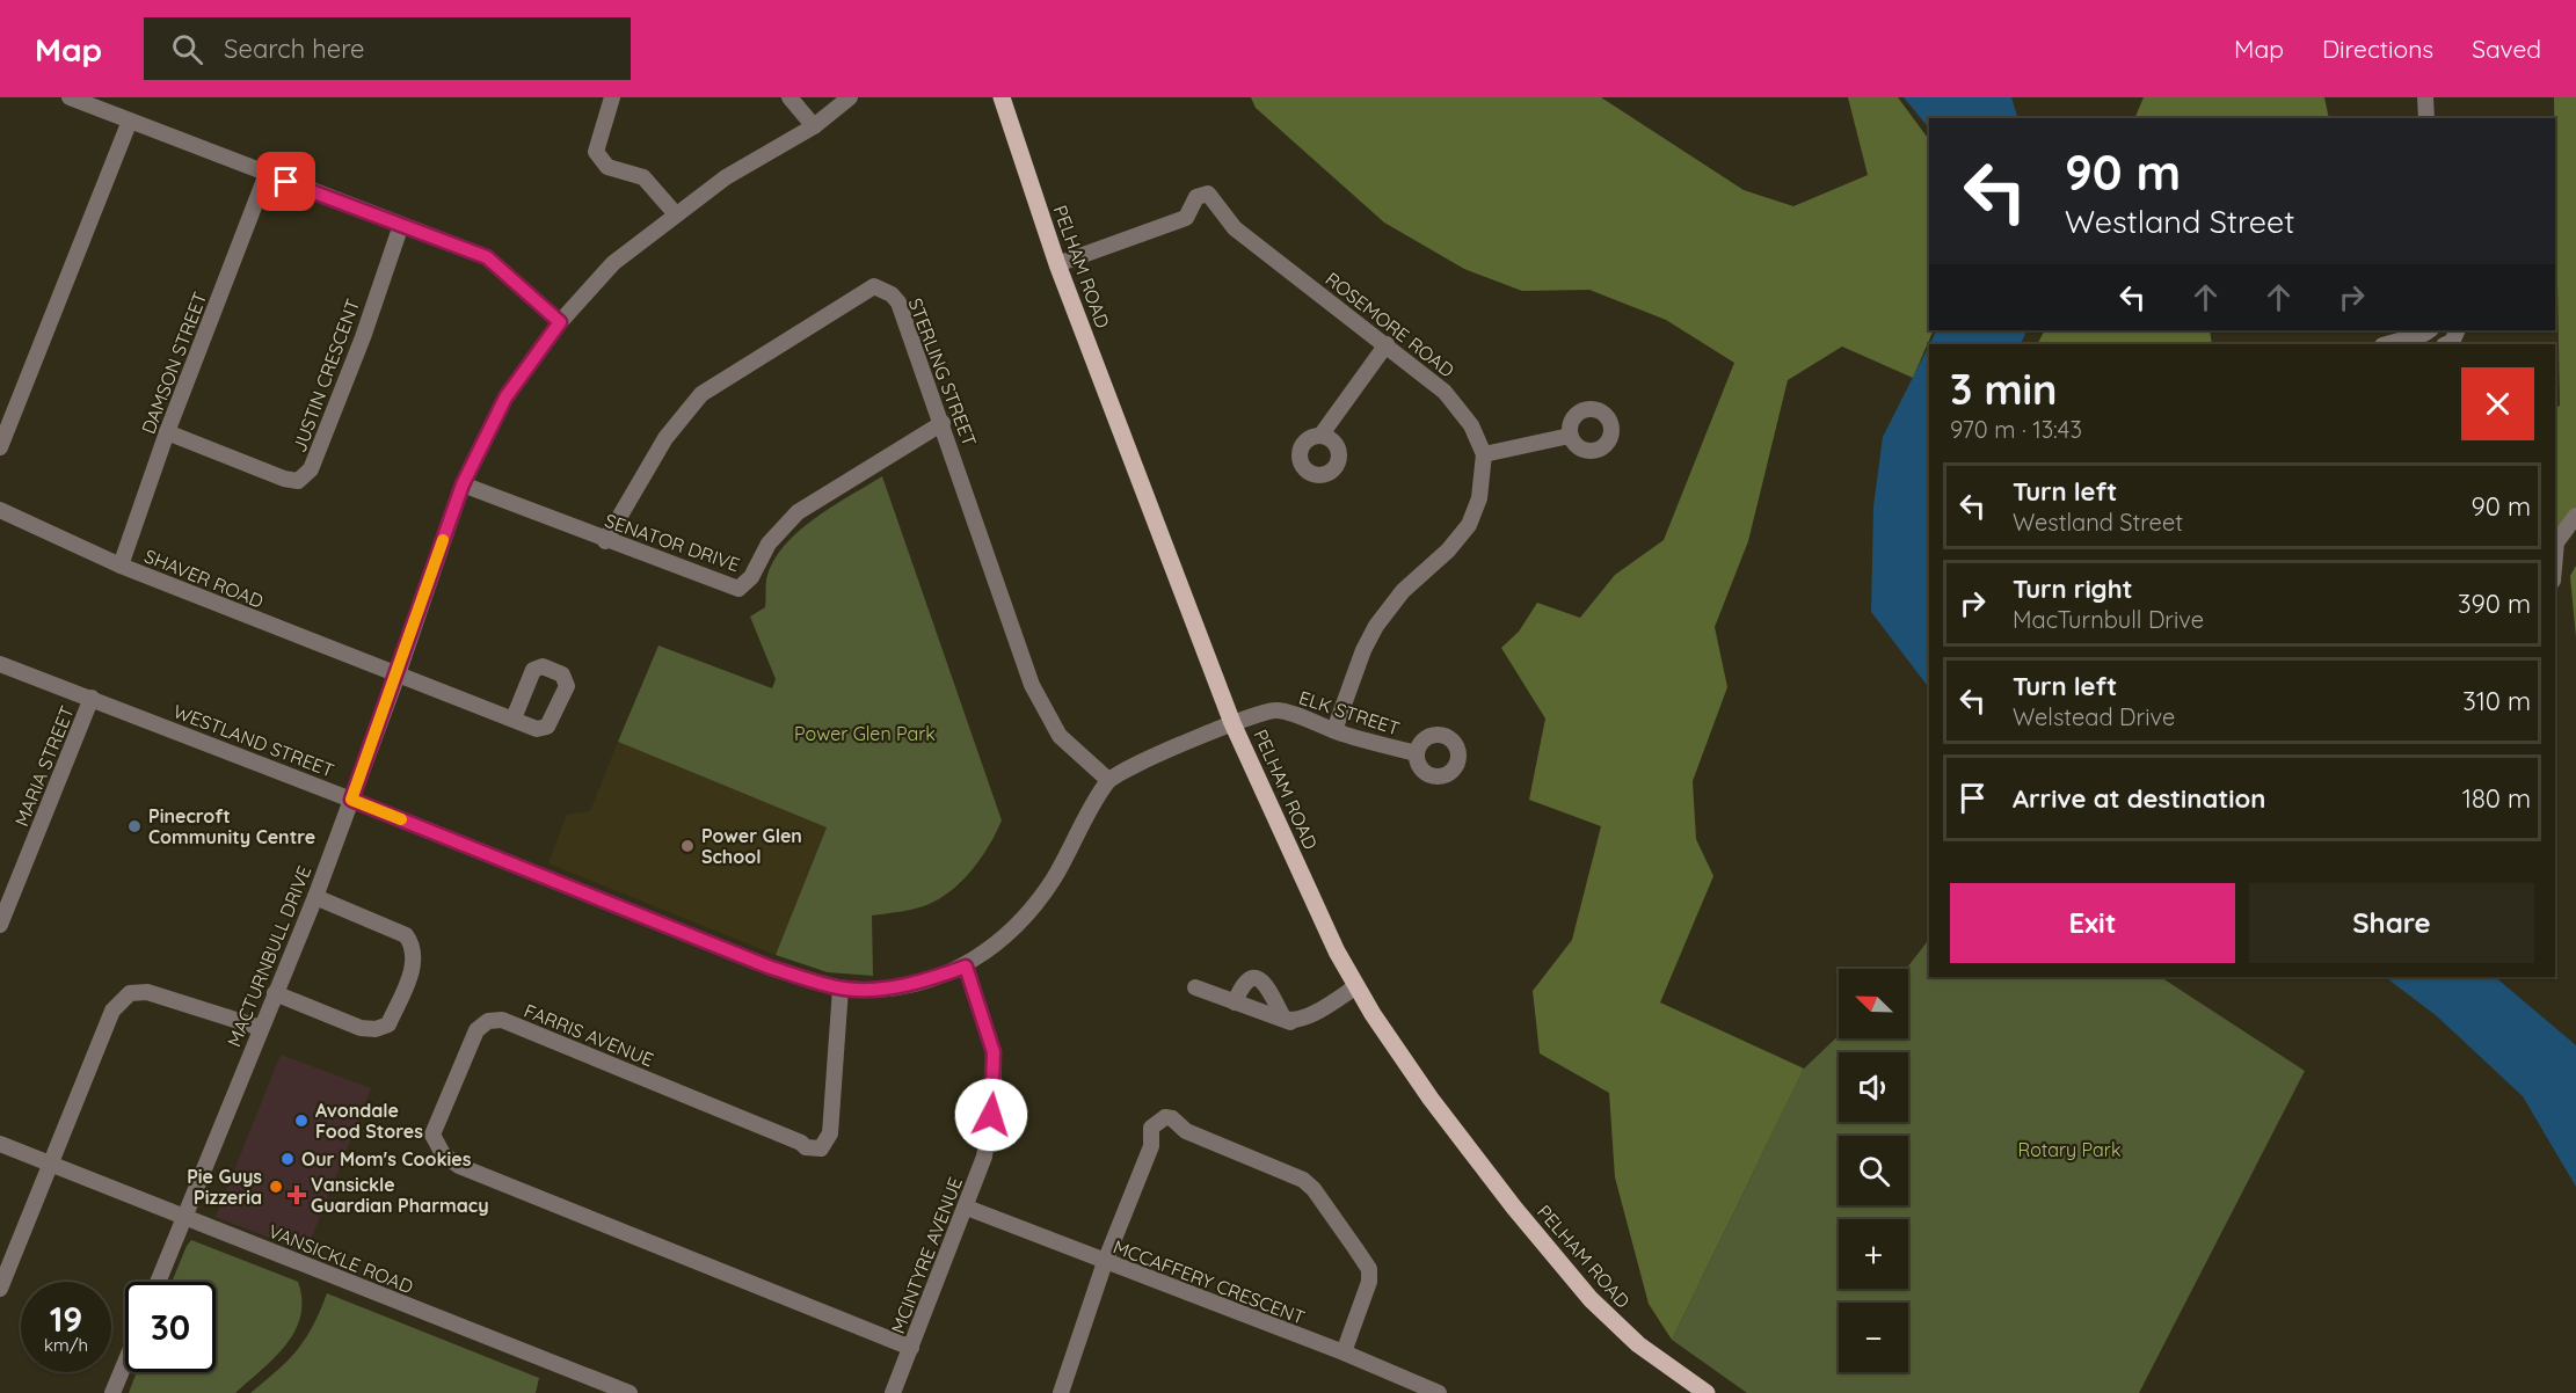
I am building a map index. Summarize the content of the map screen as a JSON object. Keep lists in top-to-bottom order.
{
  "streets": {
    "main road": ["PELHAM ROAD"],
    "street": [
      "ROSEMORE ROAD",
      "DAMSON STREET",
      "STERLING STREET",
      "JUSTIN CRESCENT",
      "SENATOR DRIVE",
      "SHAVER ROAD",
      "ELK STREET",
      "WESTLAND STREET",
      "MARIA STREET",
      "MACTURNBULL DRIVE",
      "FARRIS AVENUE",
      "MCINTYRE AVENUE",
      "VANSICKLE ROAD",
      "MCCAFFERY CRESCENT"
    ]
  },
  "crossings": [
    ["PELHAM ROAD", "ROSEMORE ROAD"],
    ["PELHAM ROAD", "ELK STREET"],
    ["DAMSON STREET", "JUSTIN CRESCENT"],
    ["DAMSON STREET", "SHAVER ROAD"],
    ["STERLING STREET", "SENATOR DRIVE"],
    ["STERLING STREET", "WESTLAND STREET"],
    ["SENATOR DRIVE", "MACTURNBULL DRIVE"],
    ["SHAVER ROAD", "MACTURNBULL DRIVE"],
    ["WESTLAND STREET", "MARIA STREET"],
    ["WESTLAND STREET", "MACTURNBULL DRIVE"],
    ["WESTLAND STREET", "FARRIS AVENUE"],
    ["WESTLAND STREET", "MCINTYRE AVENUE"],
    ["MACTURNBULL DRIVE", "VANSICKLE ROAD"],
    ["FARRIS AVENUE", "MCINTYRE AVENUE"],
    ["MCINTYRE AVENUE", "MCCAFFERY CRESCENT"]
  ],
  "parks": ["Power Glen Park", "Rotary Park"],
  "places": {
    "other": [
      "Pinecroft Community Centre",
      "Power Glen School",
      "Avondale Food Stores",
      "Our Mom's Cookies",
      "Pie Guys Pizzeria"
    ],
    "health": ["Vansickle Guardian Pharmacy"]
  },
  "north": "top left",
  "page": {
    "header": "Map",
    "search": "Search here",
    "nav": ["Map", "Directions", "Saved"],
    "turn": ["90 m", "Westland Street"],
    "heading": ["3 min", "970 m · 13:43"],
    "list": [
      {
        "name": "Turn left",
        "note": "Westland Street",
        "value": "90 m"
      },
      {
        "name": "Turn right",
        "note": "MacTurnbull Drive",
        "value": "390 m"
      },
      {
        "name": "Turn left",
        "note": "Welstead Drive",
        "value": "310 m"
      },
      {
        "name": "Arrive at destination",
        "value": "180 m"
      }
    ],
    "buttons": ["Exit", "Share"],
    "map_buttons": ["+", "−"],
    "speed": "19 km/h",
    "limit": "30"
  }
}
